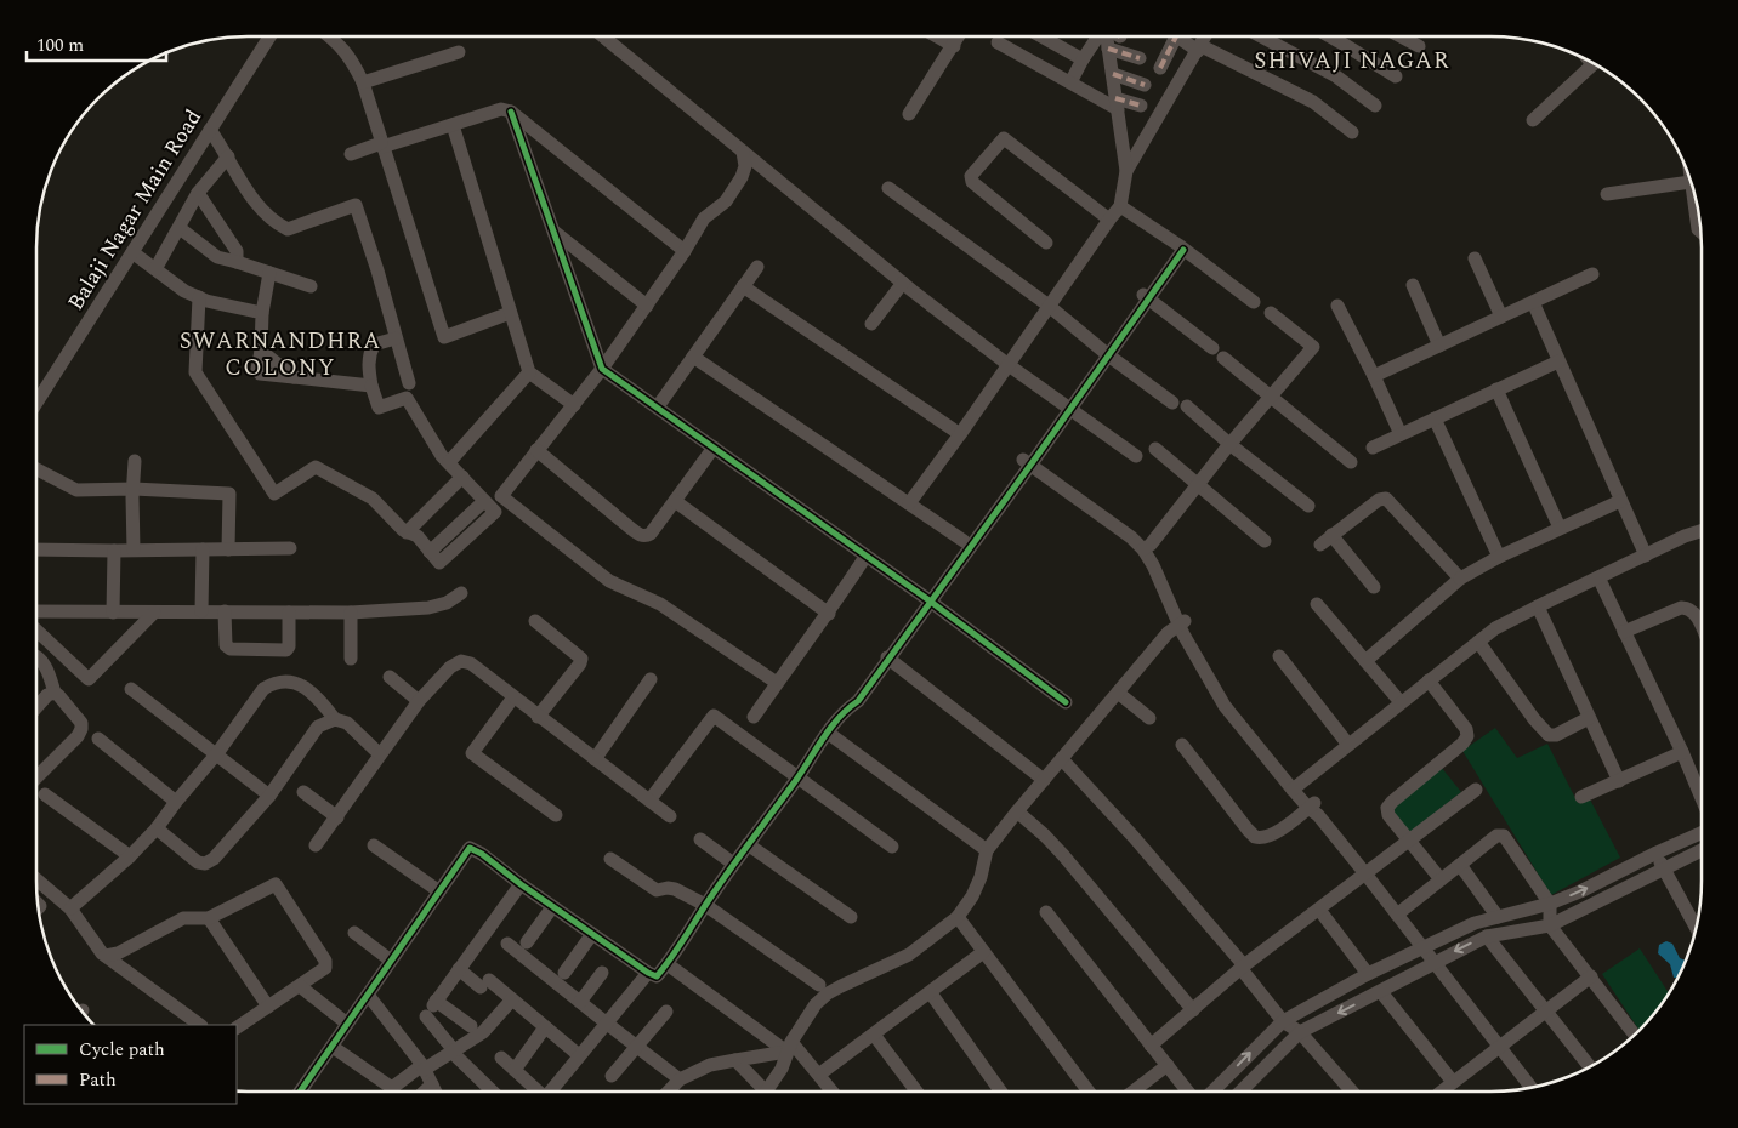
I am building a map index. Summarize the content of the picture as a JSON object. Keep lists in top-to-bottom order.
{
  "streets": {
    "street": ["Balaji Nagar Main Road"]
  },
  "districts": ["SHIVAJI NAGAR", "SWARNANDHRA COLONY"],
  "legend": ["Cycle path", "Path"],
  "scale_bar": "100 m"
}
